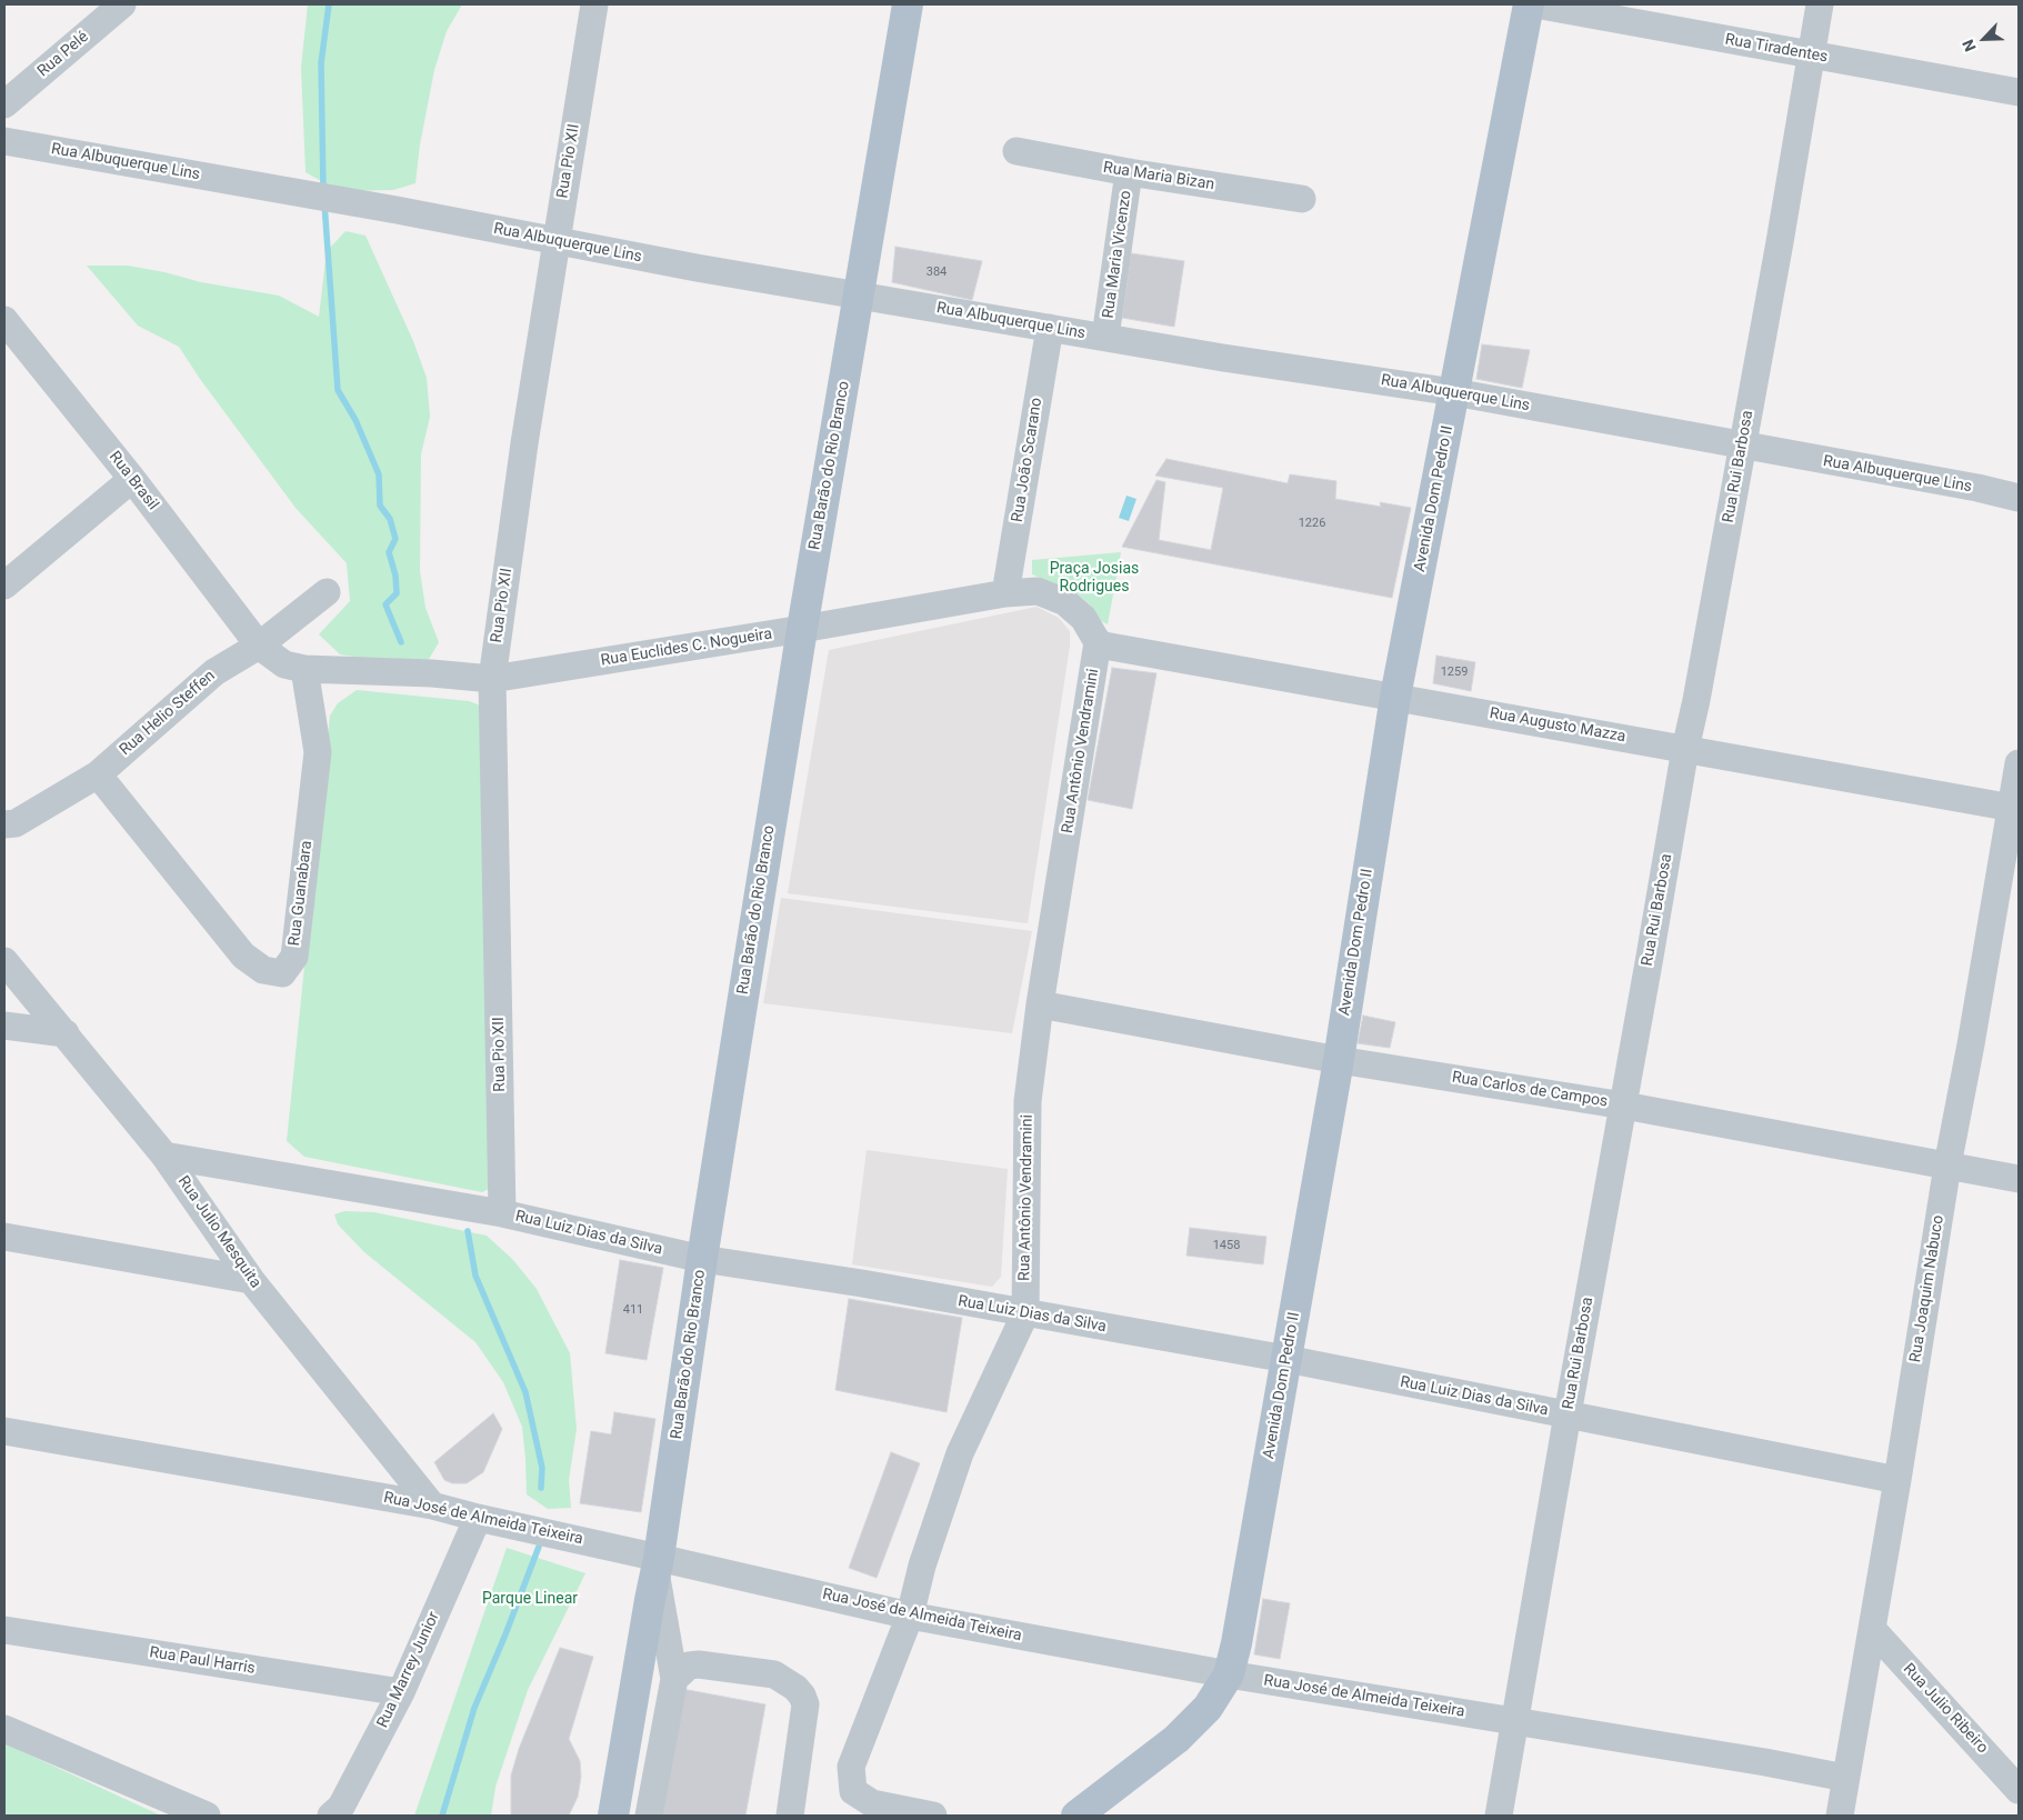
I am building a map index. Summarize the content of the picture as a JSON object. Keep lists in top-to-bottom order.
{
  "streets": {
    "main road": ["Rua Barão do Rio Branco", "Avenida Dom Pedro II"],
    "street": [
      "Rua Tiradentes",
      "Rua Pelé",
      "Rua Pio XII",
      "Rua Albuquerque Lins",
      "Rua Maria Bizan",
      "Rua Maria Vicenzo",
      "Rua João Scarano",
      "Rua Rui Barbosa",
      "Rua Brasil",
      "Rua Euclides C. Nogueira",
      "Rua Helio Steffen",
      "Rua Augusto Mazza",
      "Rua Antônio Vendramini",
      "Rua Guanabara",
      "Rua Carlos de Campos",
      "Rua Julio Mesquita",
      "Rua Luiz Dias da Silva",
      "Rua Joaquim Nabuco",
      "Rua José de Almeida Teixeira",
      "Rua Paul Harris",
      "Rua Marrey Junior",
      "Rua Julio Ribeiro"
    ]
  },
  "crossings": [
    ["Rua Tiradentes", "Rua Rui Barbosa"],
    ["Rua Tiradentes", "Avenida Dom Pedro II"],
    ["Rua Pio XII", "Rua Albuquerque Lins"],
    ["Rua Pio XII", "Rua Euclides C. Nogueira"],
    ["Rua Pio XII", "Rua Luiz Dias da Silva"],
    ["Rua Albuquerque Lins", "Rua Maria Vicenzo"],
    ["Rua Albuquerque Lins", "Rua João Scarano"],
    ["Rua Albuquerque Lins", "Rua Barão do Rio Branco"],
    ["Rua Albuquerque Lins", "Rua Rui Barbosa"],
    ["Rua Albuquerque Lins", "Avenida Dom Pedro II"],
    ["Rua Maria Bizan", "Rua Maria Vicenzo"],
    ["Rua João Scarano", "Rua Euclides C. Nogueira"],
    ["Rua Barão do Rio Branco", "Rua Euclides C. Nogueira"],
    ["Rua Barão do Rio Branco", "Rua Luiz Dias da Silva"],
    ["Rua Barão do Rio Branco", "Rua José de Almeida Teixeira"],
    ["Rua Rui Barbosa", "Rua Augusto Mazza"],
    ["Rua Rui Barbosa", "Rua Carlos de Campos"],
    ["Rua Rui Barbosa", "Rua Luiz Dias da Silva"],
    ["Rua Rui Barbosa", "Rua José de Almeida Teixeira"],
    ["Rua Brasil", "Rua Euclides C. Nogueira"],
    ["Rua Brasil", "Rua Helio Steffen"],
    ["Avenida Dom Pedro II", "Rua Augusto Mazza"],
    ["Avenida Dom Pedro II", "Rua Carlos de Campos"],
    ["Avenida Dom Pedro II", "Rua Luiz Dias da Silva"],
    ["Avenida Dom Pedro II", "Rua José de Almeida Teixeira"],
    ["Rua Euclides C. Nogueira", "Rua Helio Steffen"],
    ["Rua Euclides C. Nogueira", "Rua Augusto Mazza"],
    ["Rua Euclides C. Nogueira", "Rua Antônio Vendramini"],
    ["Rua Euclides C. Nogueira", "Rua Guanabara"],
    ["Rua Helio Steffen", "Rua Guanabara"],
    ["Rua Augusto Mazza", "Rua Antônio Vendramini"],
    ["Rua Augusto Mazza", "Rua Joaquim Nabuco"],
    ["Rua Antônio Vendramini", "Rua Carlos de Campos"],
    ["Rua Antônio Vendramini", "Rua Luiz Dias da Silva"],
    ["Rua Antônio Vendramini", "Rua José de Almeida Teixeira"],
    ["Rua Carlos de Campos", "Rua Joaquim Nabuco"],
    ["Rua Julio Mesquita", "Rua Luiz Dias da Silva"],
    ["Rua Julio Mesquita", "Rua José de Almeida Teixeira"],
    ["Rua Luiz Dias da Silva", "Rua Joaquim Nabuco"],
    ["Rua Joaquim Nabuco", "Rua José de Almeida Teixeira"],
    ["Rua Joaquim Nabuco", "Rua Julio Ribeiro"],
    ["Rua José de Almeida Teixeira", "Rua Marrey Junior"],
    ["Rua Paul Harris", "Rua Marrey Junior"]
  ],
  "parks": ["Praça Josias Rodrigues", "Parque Linear"],
  "house_numbers": [
    "384",
    "1226",
    "1259",
    "1458",
    "411"
  ],
  "north": "bottom left"
}
